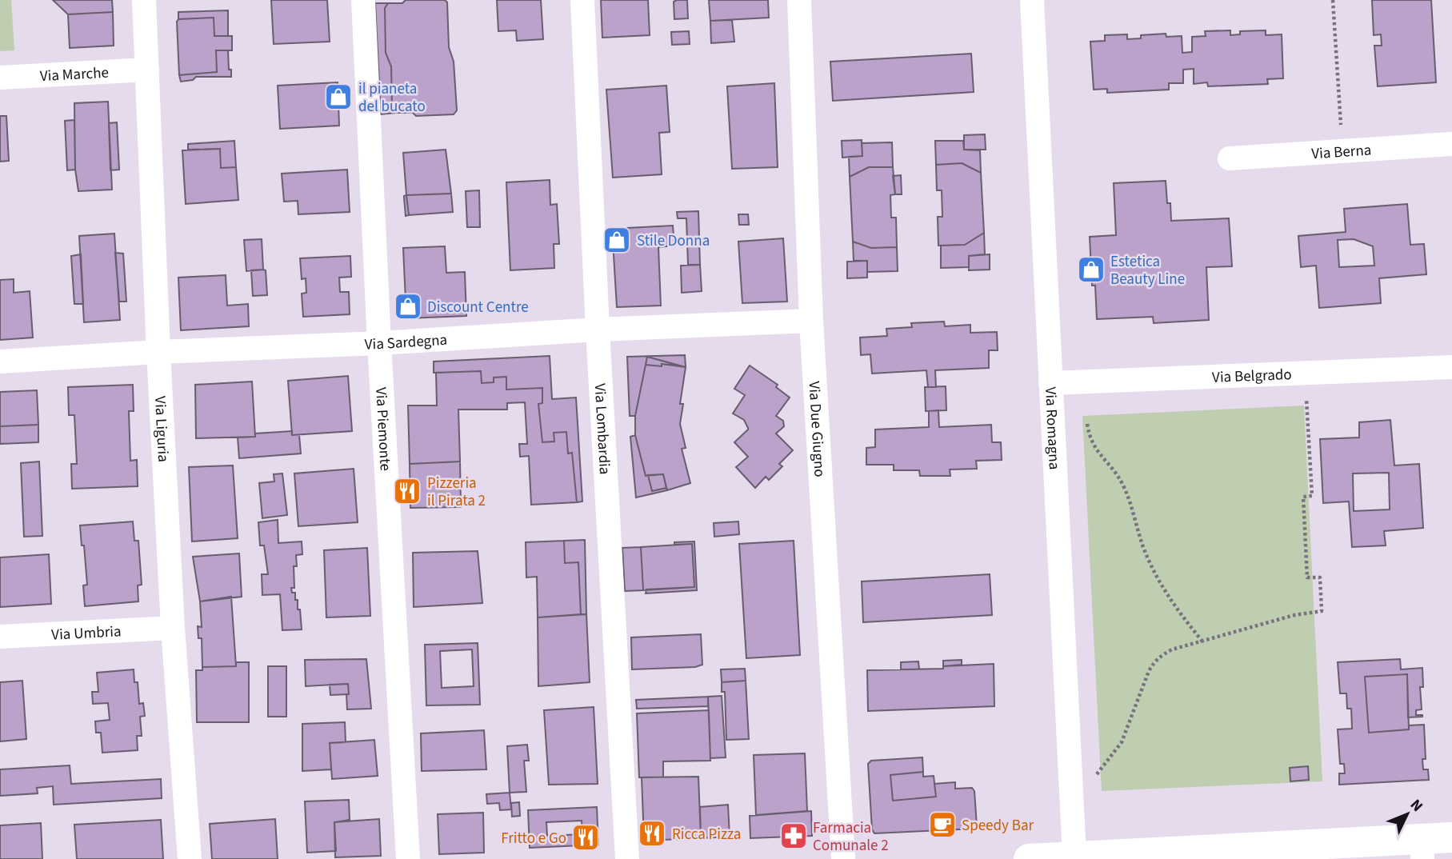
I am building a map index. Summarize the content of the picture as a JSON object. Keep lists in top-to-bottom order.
{
  "streets": {
    "street": [
      "Via Marche",
      "Via Berna",
      "Via Sardegna",
      "Via Belgrado",
      "Via Romagna",
      "Via Liguria",
      "Via Piemonte",
      "Via Lombardia",
      "Via Due Giugno",
      "Via Umbria"
    ]
  },
  "crossings": [
    ["Via Marche", "Via Liguria"],
    ["Via Sardegna", "Via Liguria"],
    ["Via Sardegna", "Via Piemonte"],
    ["Via Sardegna", "Via Lombardia"],
    ["Via Sardegna", "Via Due Giugno"],
    ["Via Belgrado", "Via Romagna"],
    ["Via Liguria", "Via Umbria"]
  ],
  "places": {
    "shop": [
      "il pianeta del bucato",
      "Stile Donna",
      "Estetica Beauty Line",
      "Discount Centre"
    ],
    "restaurant": ["Pizzeria il Pirata 2", "Ricca Pizza", "Fritto e Go"],
    "cafe": ["Speedy Bar"],
    "pharmacy": ["Farmacia Comunale 2"]
  },
  "north": "top right"
}
